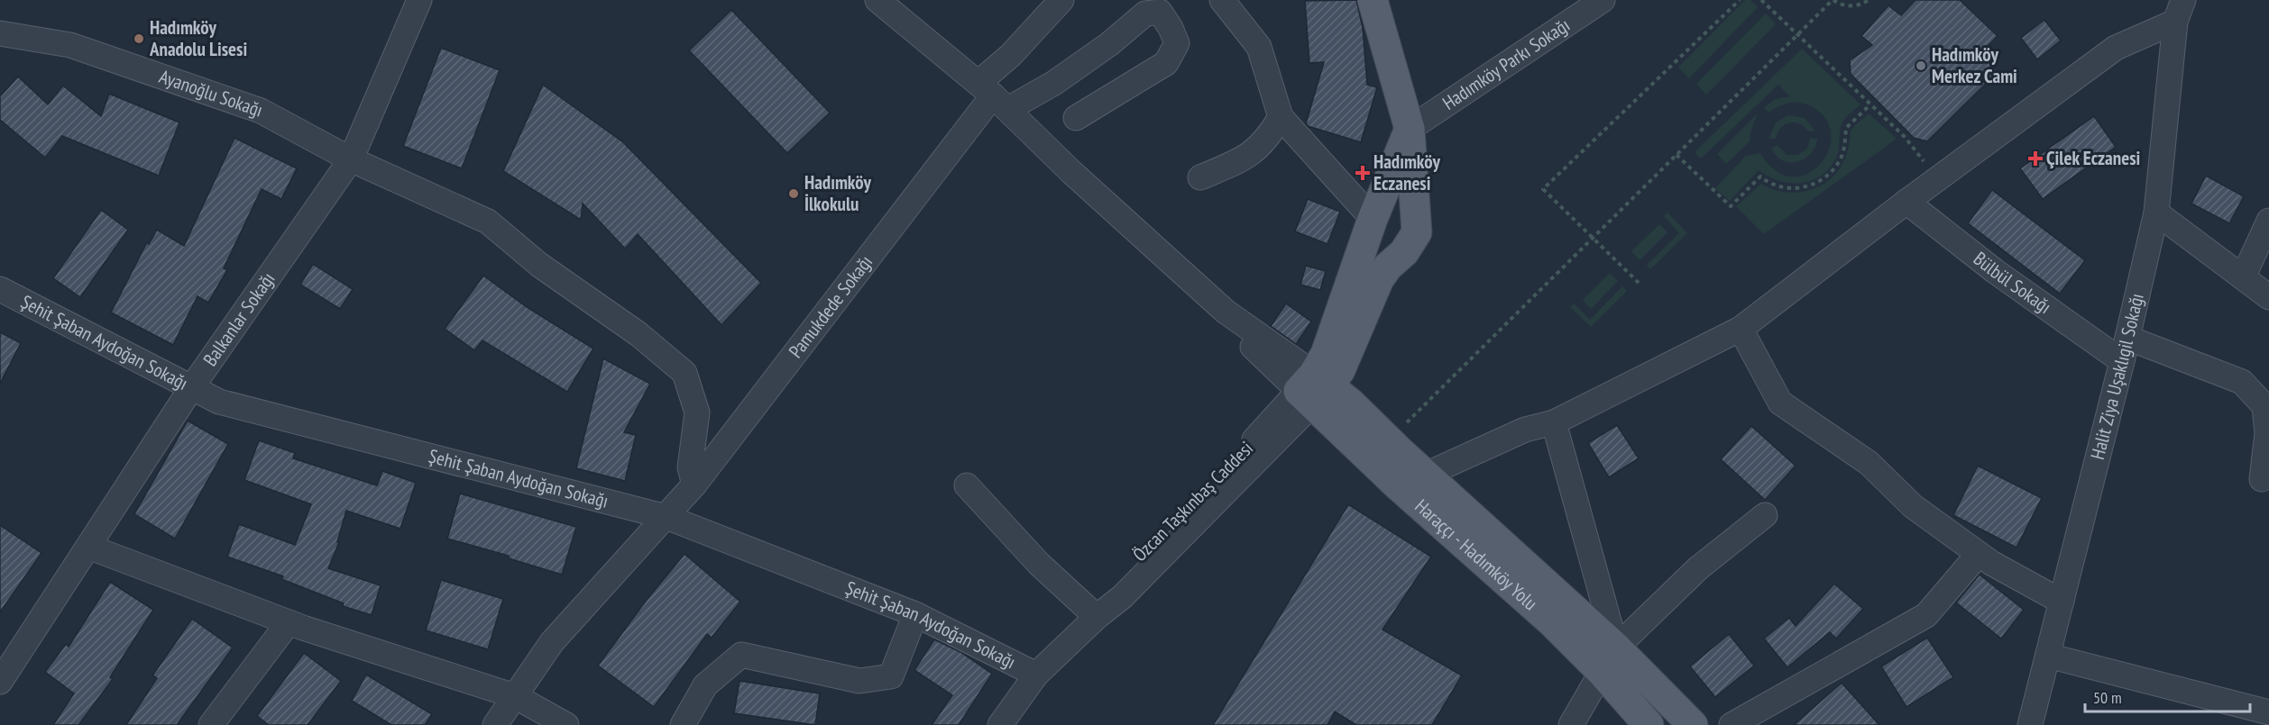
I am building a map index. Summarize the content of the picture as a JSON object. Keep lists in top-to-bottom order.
{
  "streets": {
    "main road": ["Haraççı - Hadımköy Yolu"],
    "street": [
      "Hadımköy Parkı Sokağı",
      "Ayanoğlu Sokağı",
      "Bülbül Sokağı",
      "Pamukdede Sokağı",
      "Balkanlar Sokağı",
      "Şehit Şaban Aydoğan Sokağı",
      "Halit Ziya Uşaklıgil Sokağı",
      "Özcan Taşkınbaş Caddesi"
    ]
  },
  "crossings": [
    ["Ayanoğlu Sokağı", "Pamukdede Sokağı"],
    ["Ayanoğlu Sokağı", "Balkanlar Sokağı"],
    ["Bülbül Sokağı", "Halit Ziya Uşaklıgil Sokağı"],
    ["Pamukdede Sokağı", "Şehit Şaban Aydoğan Sokağı"],
    ["Balkanlar Sokağı", "Şehit Şaban Aydoğan Sokağı"],
    ["Şehit Şaban Aydoğan Sokağı", "Özcan Taşkınbaş Caddesi"],
    ["Özcan Taşkınbaş Caddesi", "Haraççı - Hadımköy Yolu"]
  ],
  "places": {
    "other": ["Hadımköy Anadolu Lisesi", "Hadımköy Merkez Cami", "Hadımköy İlkokulu"],
    "health": ["Çilek Eczanesi", "Hadımköy Eczanesi"]
  },
  "scale_bar": "50 m"
}
